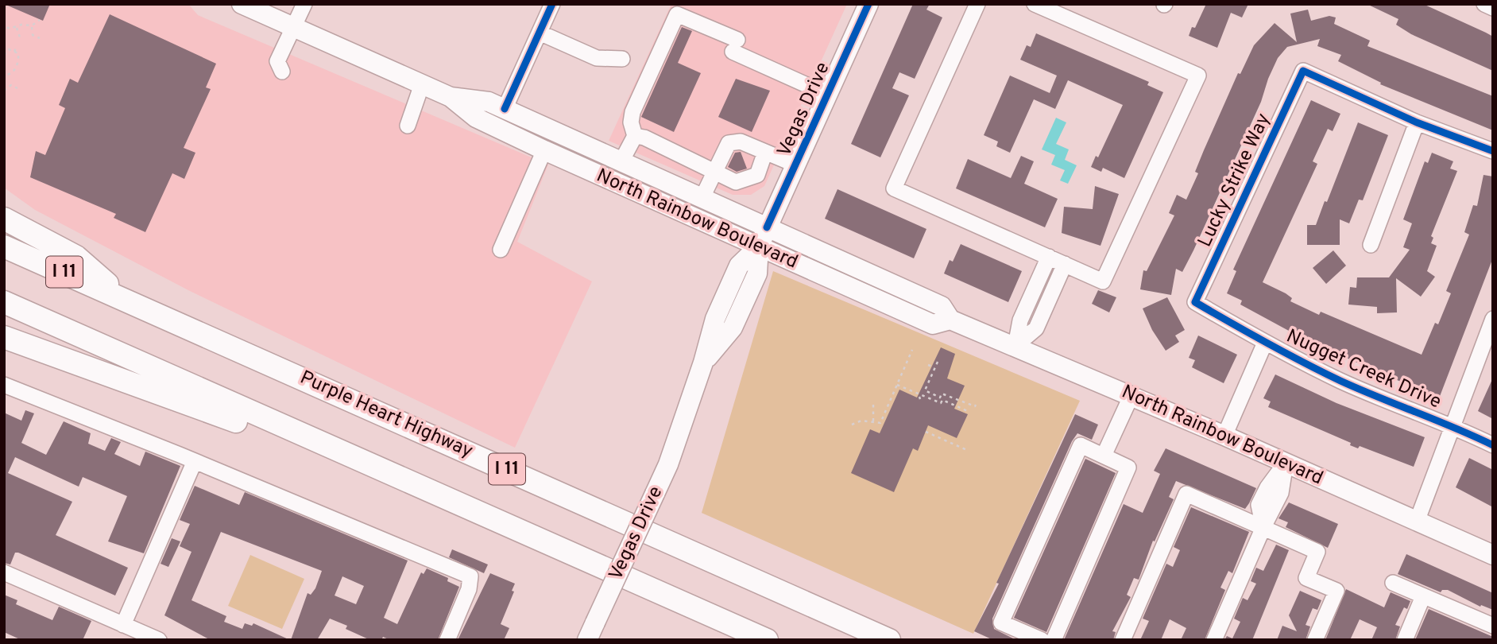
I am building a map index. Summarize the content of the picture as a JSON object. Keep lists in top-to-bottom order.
{
  "streets": {
    "highway": ["I 11", "Purple Heart Highway"],
    "main road": ["Vegas Drive", "North Rainbow Boulevard"],
    "street": ["Lucky Strike Way", "Nugget Creek Drive"]
  },
  "crossings": [
    ["Vegas Drive", "North Rainbow Boulevard"],
    ["Lucky Strike Way", "Nugget Creek Drive"]
  ]
}
